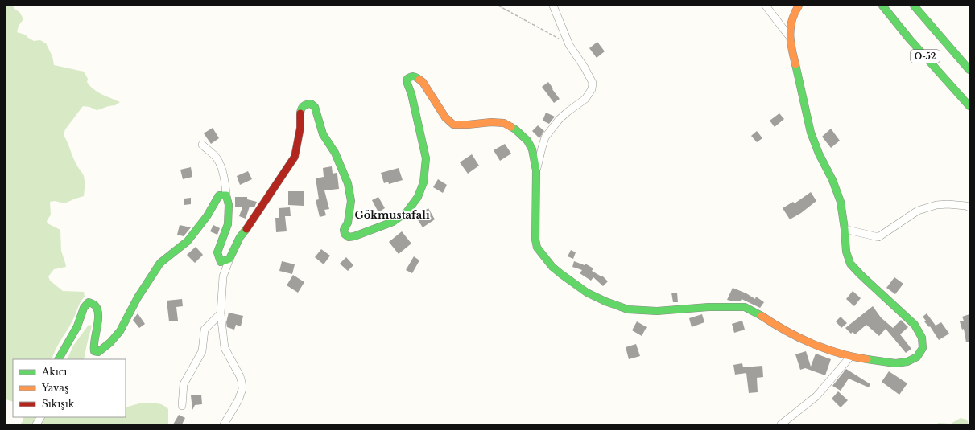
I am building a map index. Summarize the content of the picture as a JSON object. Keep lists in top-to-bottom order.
{
  "streets": {
    "main road": ["O-52"]
  },
  "districts": ["Gökmustafalı"],
  "legend": ["Akıcı", "Yavaş", "Sıkışık"]
}
